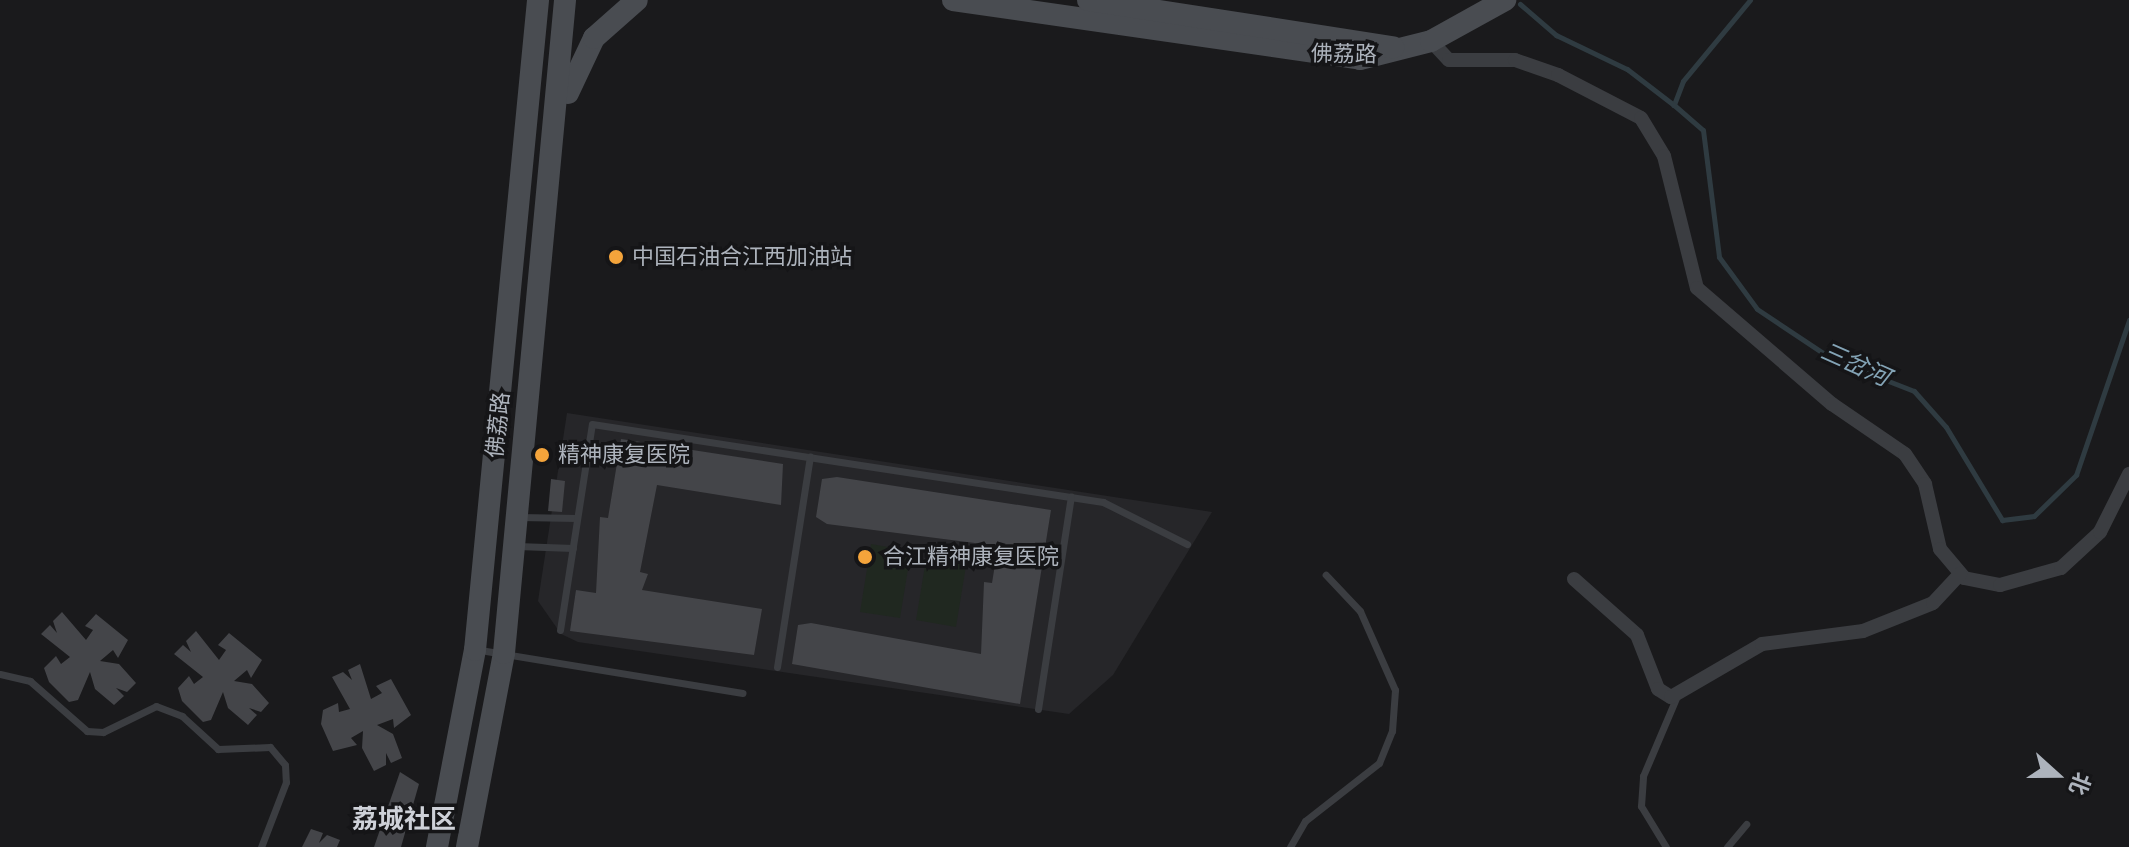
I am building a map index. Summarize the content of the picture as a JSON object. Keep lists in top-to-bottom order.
{
  "streets": {
    "main road": ["佛荔路"]
  },
  "districts": ["荔城社区"],
  "water": ["三岔河"],
  "places": ["中国石油合江西加油站", "精神康复医院", "合江精神康复医院"],
  "north": "right"
}
